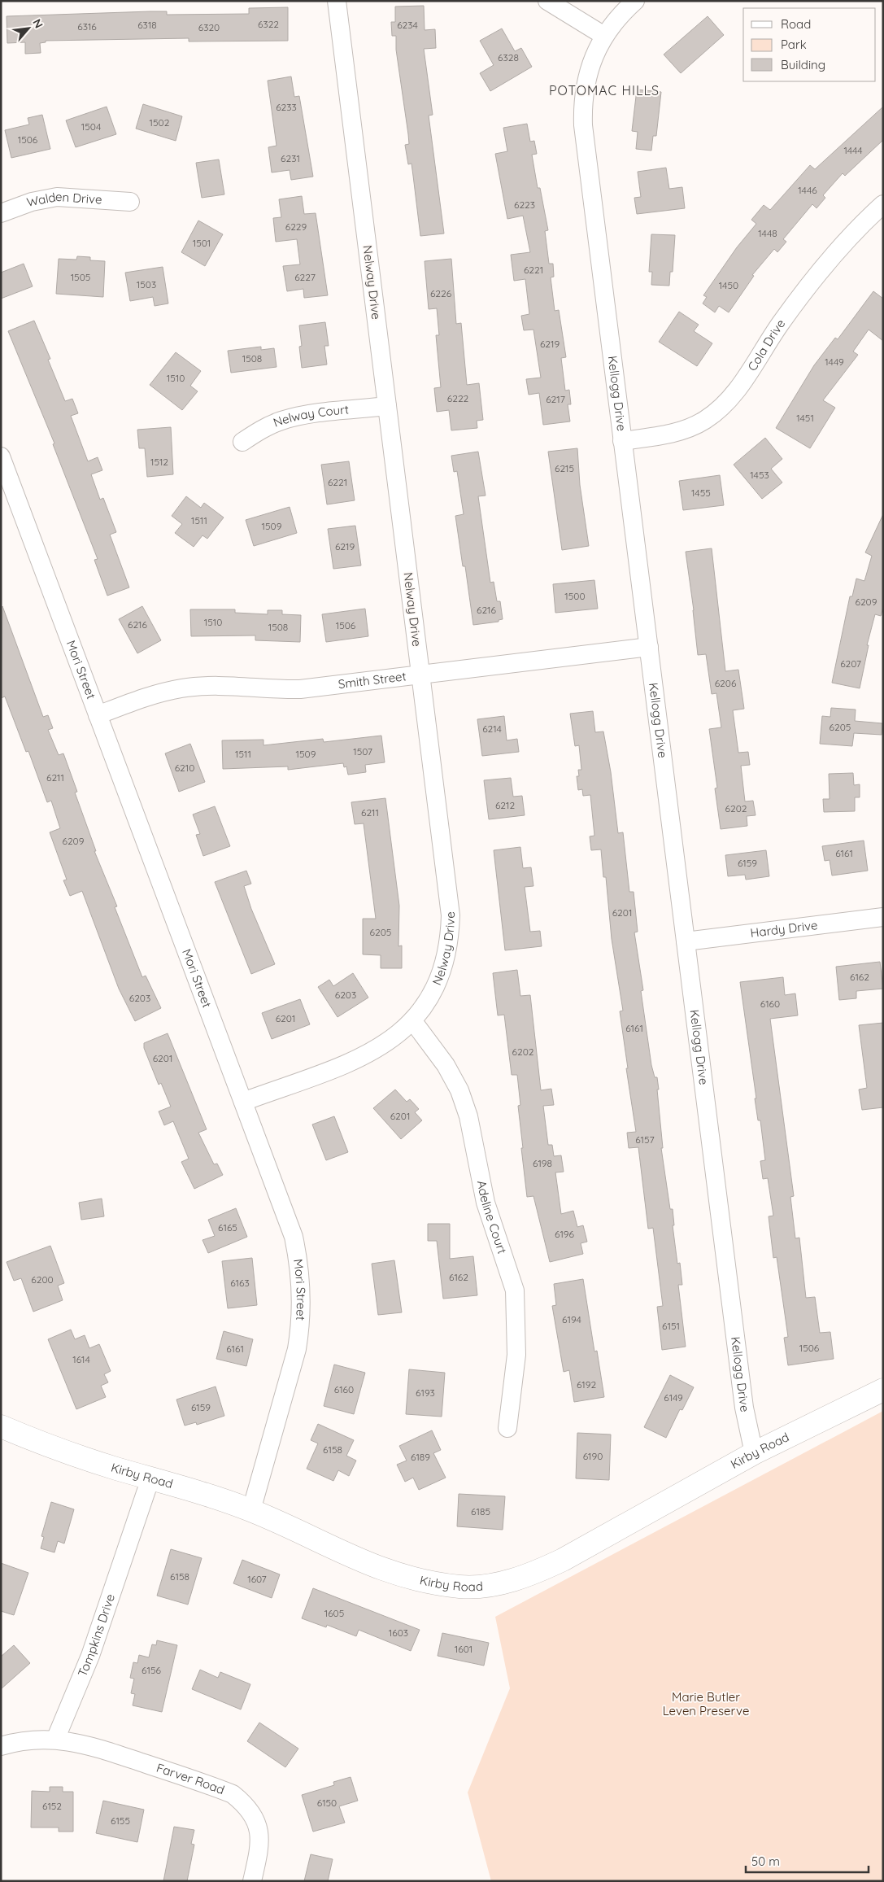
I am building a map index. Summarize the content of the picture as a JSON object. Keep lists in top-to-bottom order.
{
  "streets": {
    "main road": ["Kirby Road"],
    "street": [
      "Walden Drive",
      "Nelway Drive",
      "Cola Drive",
      "Kellogg Drive",
      "Nelway Court",
      "Mori Street",
      "Smith Street",
      "Hardy Drive",
      "Adeline Court",
      "Tompkins Drive",
      "Farver Road"
    ]
  },
  "crossings": [
    ["Nelway Drive", "Nelway Court"],
    ["Nelway Drive", "Mori Street"],
    ["Nelway Drive", "Smith Street"],
    ["Nelway Drive", "Adeline Court"],
    ["Cola Drive", "Kellogg Drive"],
    ["Kellogg Drive", "Smith Street"],
    ["Kellogg Drive", "Hardy Drive"],
    ["Kellogg Drive", "Kirby Road"],
    ["Mori Street", "Smith Street"],
    ["Mori Street", "Kirby Road"],
    ["Kirby Road", "Tompkins Drive"],
    ["Tompkins Drive", "Farver Road"]
  ],
  "districts": ["POTOMAC HILLS"],
  "parks": ["Marie Butler Leven Preserve"],
  "house_numbers": [
    "6322",
    "6318",
    "6234",
    "6316",
    "6320",
    "6328",
    "6233",
    "1502",
    "1504",
    "1506",
    "1444",
    "6231",
    "1446",
    "6223",
    "6229",
    "1448",
    "1501",
    "6221",
    "1505",
    "6227",
    "1503",
    "1450",
    "6226",
    "6219",
    "1508",
    "1449",
    "1510",
    "6222",
    "6217",
    "1451",
    "1512",
    "6215",
    "1453",
    "6221",
    "1455",
    "1511",
    "1509",
    "6219",
    "1500",
    "6209",
    "6216",
    "1510",
    "6216",
    "1506",
    "1508",
    "6207",
    "6206",
    "6205",
    "6214",
    "1507",
    "1511",
    "1509",
    "6210",
    "6211",
    "6212",
    "6202",
    "6211",
    "6209",
    "6161",
    "6159",
    "6201",
    "6205",
    "6162",
    "6203",
    "6203",
    "6160",
    "6201",
    "6161",
    "6202",
    "6201",
    "6201",
    "6157",
    "6198",
    "6165",
    "6196",
    "6162",
    "6200",
    "6163",
    "6194",
    "6151",
    "1506",
    "6161",
    "1614",
    "6192",
    "6160",
    "6193",
    "6149",
    "6159",
    "6158",
    "6190",
    "6189",
    "6185",
    "6158",
    "1607",
    "1605",
    "1603",
    "1601",
    "6156",
    "6150",
    "6152",
    "6155"
  ],
  "legend": ["Road", "Park", "Building"],
  "scale_bar": "50 m",
  "north": "top right"
}
